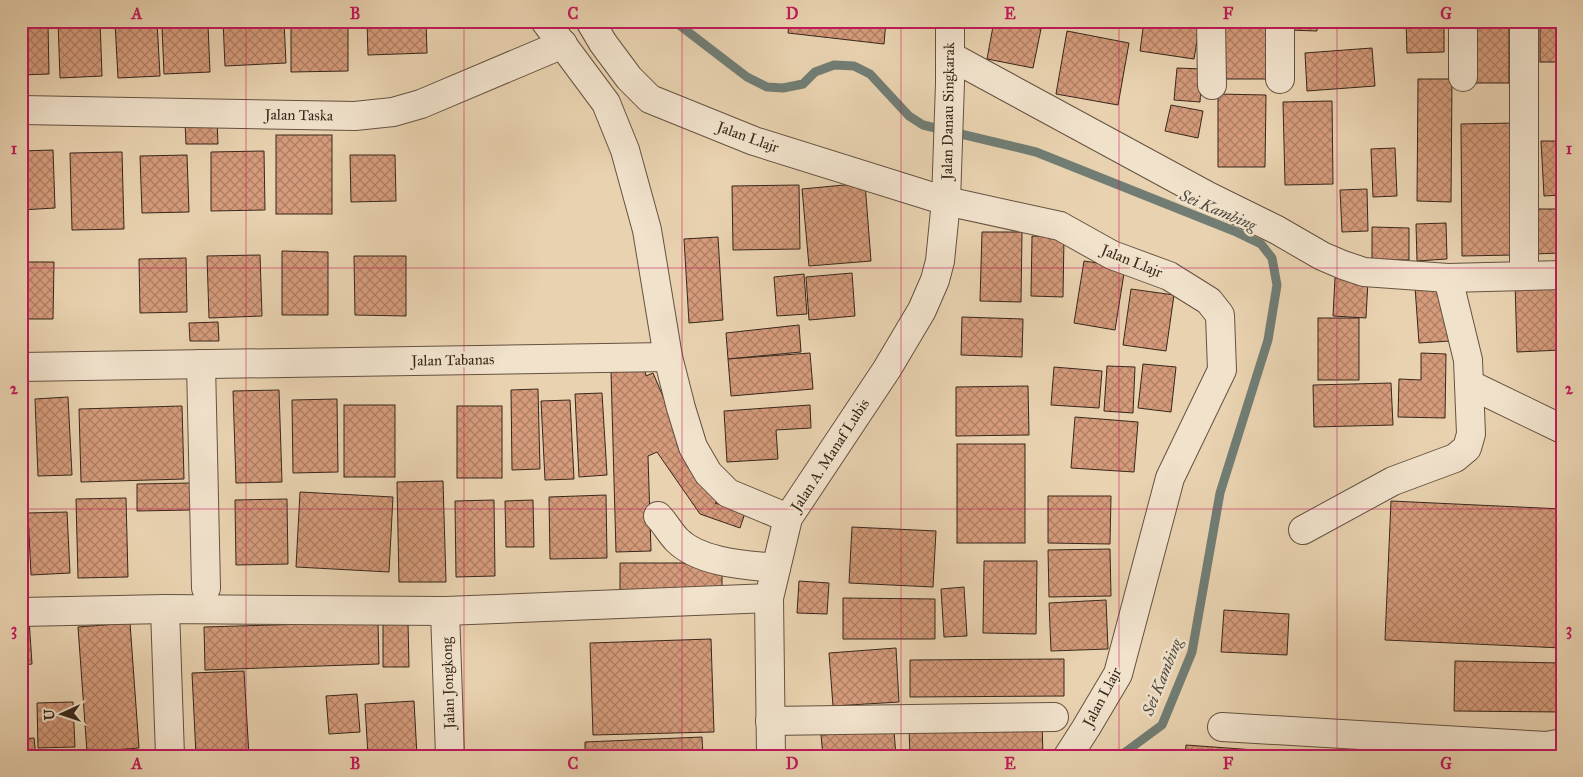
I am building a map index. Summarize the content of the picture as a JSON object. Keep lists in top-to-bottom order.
{
  "streets": {
    "street": [
      "Jalan Danau Singkarak",
      "Jalan Taska",
      "Jalan Llajr",
      "Jalan Tabanas",
      "Jalan A. Manaf Lubis",
      "Jalan Jongkong"
    ]
  },
  "crossings": [
    ["Jalan Danau Singkarak", "Jalan Llajr"],
    ["Jalan Danau Singkarak", "Jalan A. Manaf Lubis"],
    ["Jalan Llajr", "Jalan A. Manaf Lubis"]
  ],
  "water": ["Sei Kambing"],
  "north": "left",
  "grid": {
    "columns": [
      "A",
      "B",
      "C",
      "D",
      "E",
      "F",
      "G"
    ],
    "rows": ["1", "2", "3"]
  }
}
